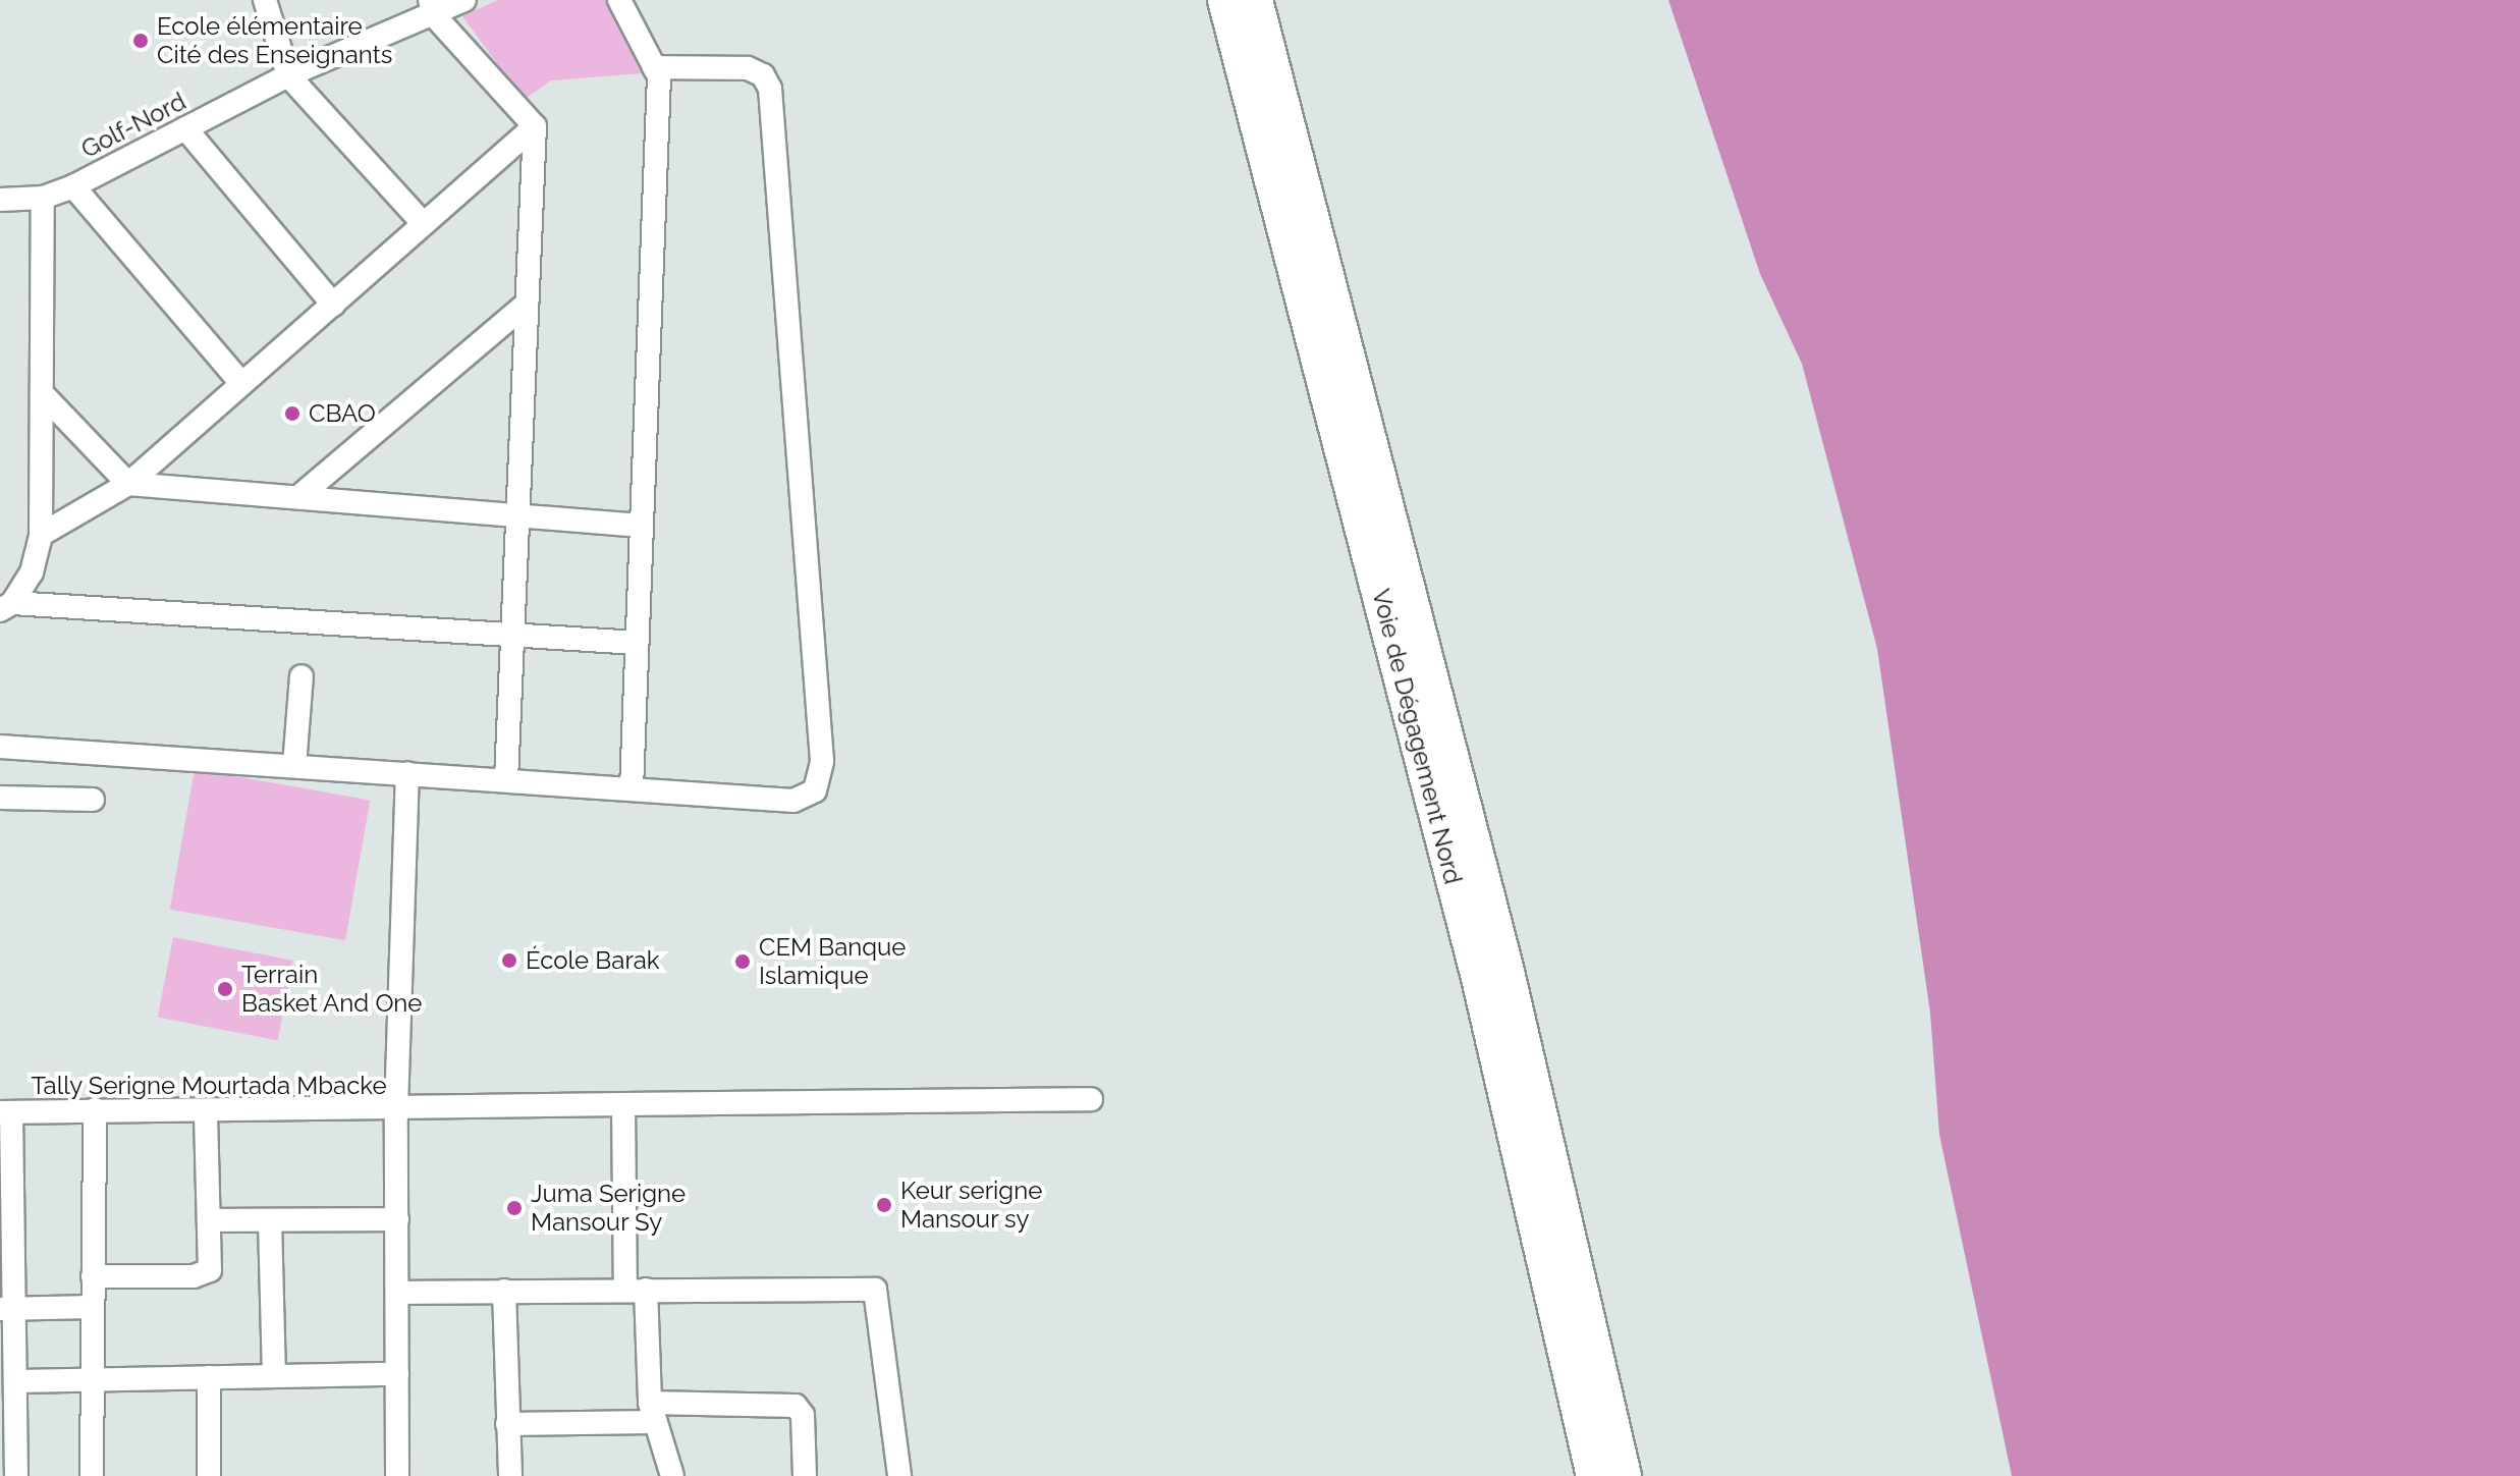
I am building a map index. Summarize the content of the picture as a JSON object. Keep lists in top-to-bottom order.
{
  "streets": {
    "highway": ["Voie de Dégagement Nord"],
    "street": ["Golf-Nord", "Tally Serigne Mourtada Mbacke"]
  },
  "places": [
    "Ecole élémentaire Cité des Enseignants",
    "CBAO",
    "École Barak",
    "CEM Banque Islamique",
    "Terrain Basket And One",
    "Keur serigne Mansour sy",
    "Juma Serigne Mansour Sy"
  ]
}
